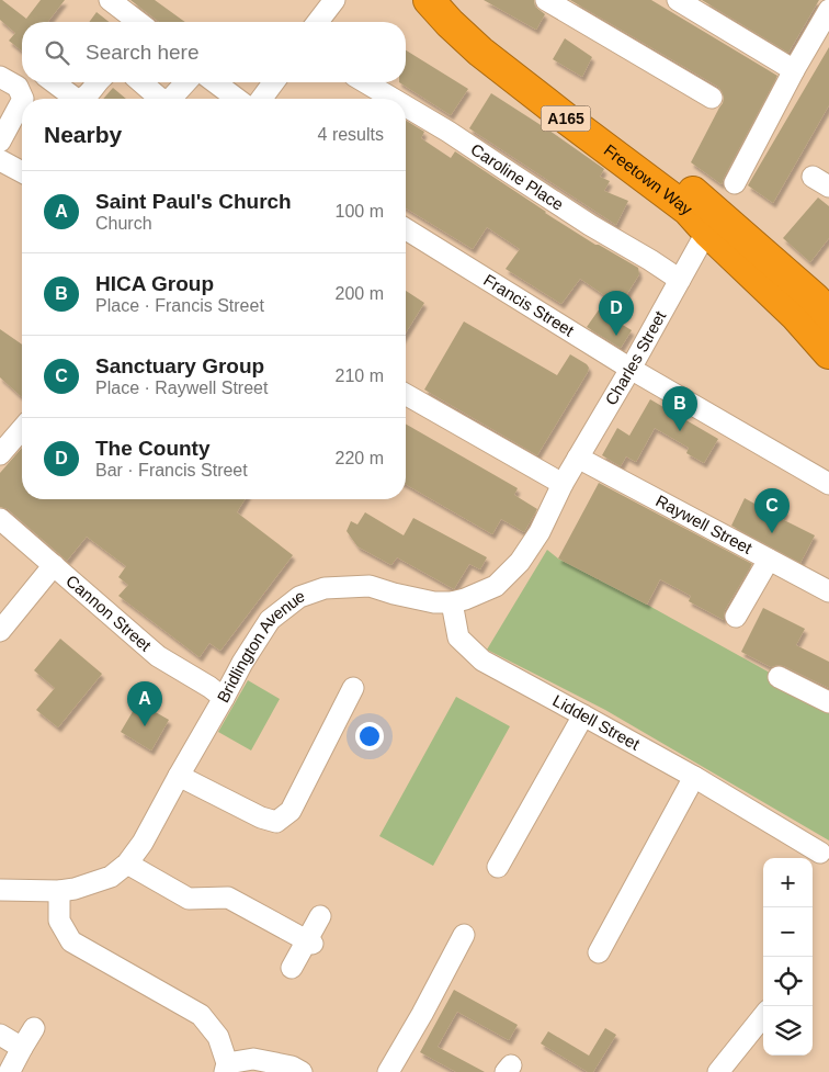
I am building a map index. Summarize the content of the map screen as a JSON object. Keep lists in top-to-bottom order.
{
  "streets": {
    "highway": ["A165", "Freetown Way"],
    "street": [
      "Caroline Place",
      "Francis Street",
      "Charles Street",
      "Raywell Street",
      "Cannon Street",
      "Bridlington Avenue",
      "Liddell Street"
    ]
  },
  "crossings": [
    ["Caroline Place", "Charles Street"],
    ["Freetown Way", "Charles Street"],
    ["Francis Street", "Charles Street"],
    ["Charles Street", "Raywell Street"],
    ["Charles Street", "Bridlington Avenue"],
    ["Cannon Street", "Bridlington Avenue"],
    ["Bridlington Avenue", "Liddell Street"]
  ],
  "page": {
    "search": "Search here",
    "heading": ["Nearby", "4 results"],
    "list": [
      {
        "mark": "A",
        "name": "Saint Paul's Church",
        "note": "Church",
        "value": "100 m"
      },
      {
        "mark": "B",
        "name": "HICA Group",
        "note": "Place · Francis Street",
        "value": "200 m"
      },
      {
        "mark": "C",
        "name": "Sanctuary Group",
        "note": "Place · Raywell Street",
        "value": "210 m"
      },
      {
        "mark": "D",
        "name": "The County",
        "note": "Bar · Francis Street",
        "value": "220 m"
      }
    ],
    "pins": [
      "D",
      "B",
      "C",
      "A"
    ],
    "map_buttons": ["+", "−"]
  }
}
